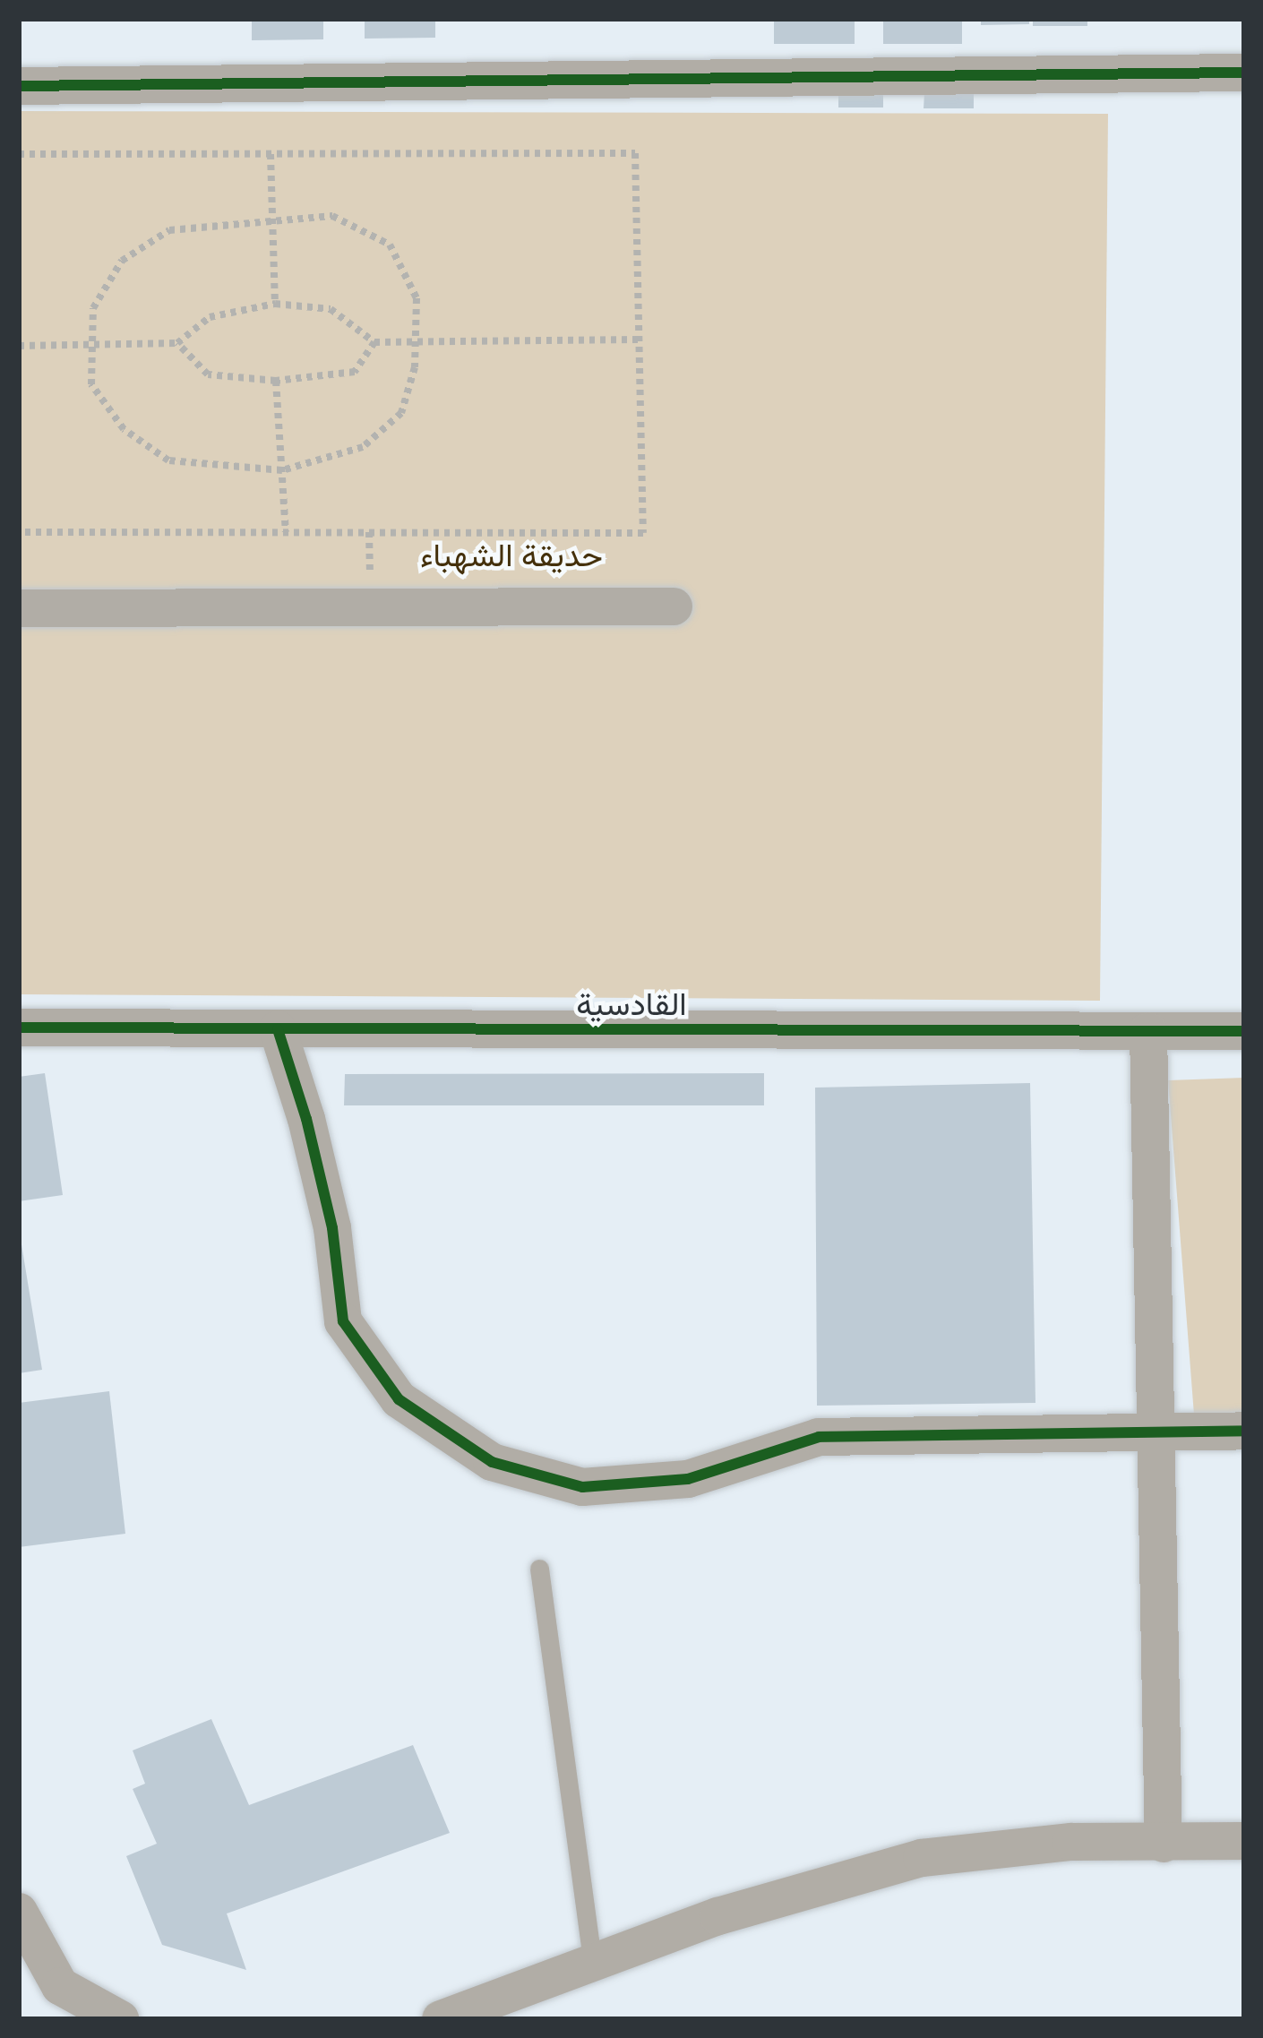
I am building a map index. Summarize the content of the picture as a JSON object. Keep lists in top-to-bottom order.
{
  "streets": {
    "street": ["القادسية"]
  },
  "parks": ["حديقة الشهباء"]
}
